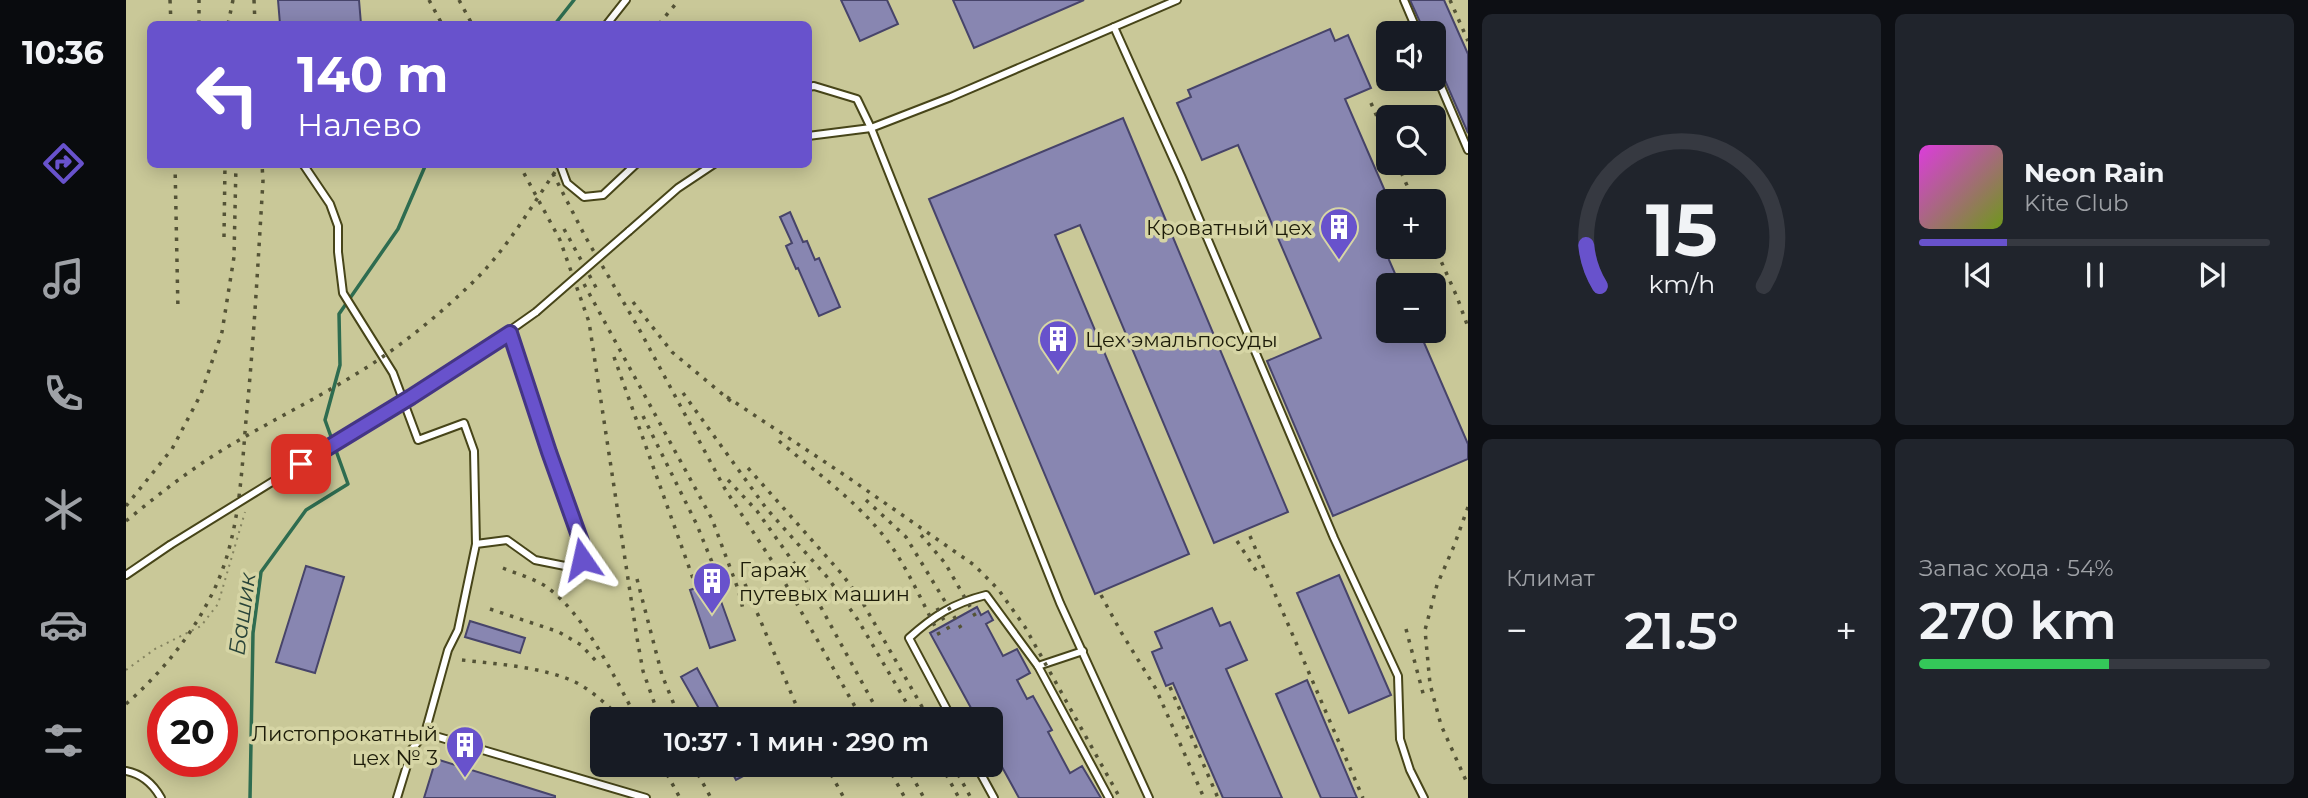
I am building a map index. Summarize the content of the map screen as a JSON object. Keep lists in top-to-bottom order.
{
  "water": ["Башик"],
  "places": {
    "building": [
      "Кроватный цех",
      "Цех эмальпосуды",
      "Гараж путевых машин",
      "Листопрокатный цех № 3"
    ]
  },
  "page": {
    "tabs": "10:36",
    "map_buttons": ["+", "−"],
    "turn": ["140 m", "Налево"],
    "song": ["Neon Rain", "Kite Club"],
    "tile": [
      "Климат",
      ["Запас хода · 54%", "270 km"]
    ],
    "heat": ["−", "21.5°", "+"],
    "limit": "20",
    "trip": "10:37 · 1 мин · 290 m",
    "gauge": ["15", "km/h"]
  }
}
